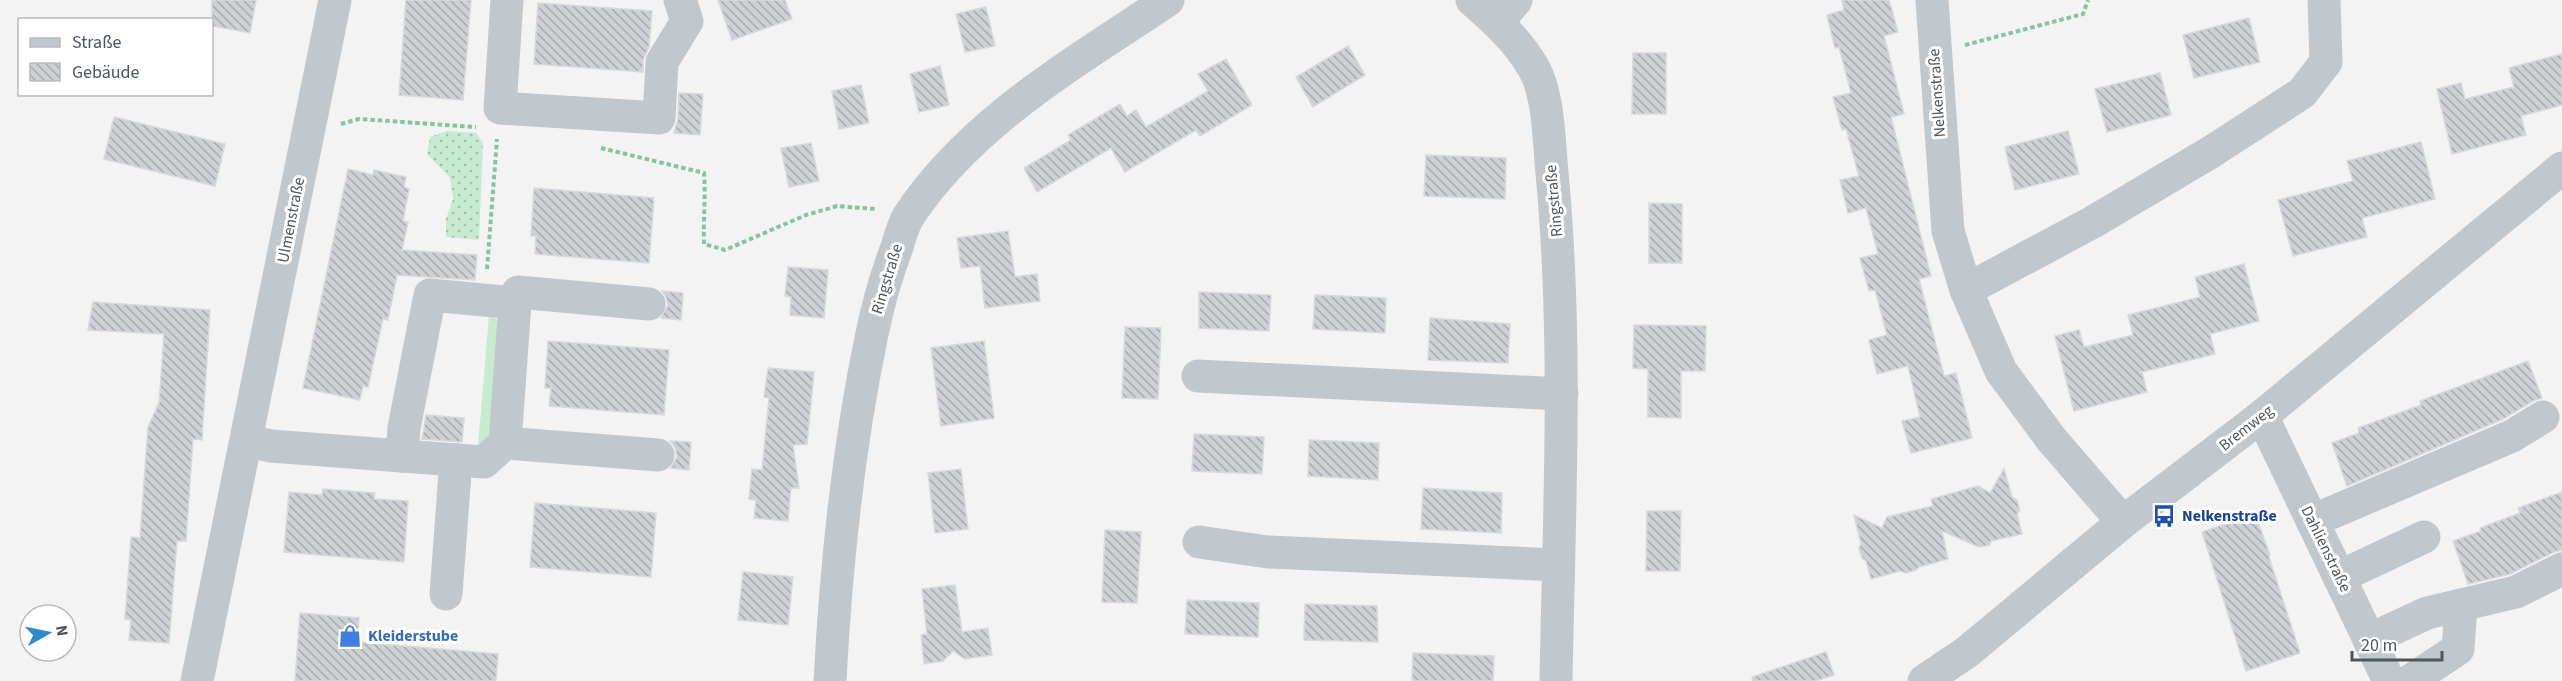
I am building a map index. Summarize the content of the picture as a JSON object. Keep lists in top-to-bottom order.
{
  "streets": {
    "street": [
      "Nelkenstraße",
      "Ringstraße",
      "Ulmenstraße",
      "Bremweg",
      "Dahlienstraße"
    ]
  },
  "crossings": [
    ["Nelkenstraße", "Bremweg"],
    ["Bremweg", "Dahlienstraße"]
  ],
  "places": {
    "bus stop": ["Nelkenstraße"],
    "shop": ["Kleiderstube"]
  },
  "legend": ["Straße", "Gebäude"],
  "scale_bar": "20 m",
  "north": "right"
}
